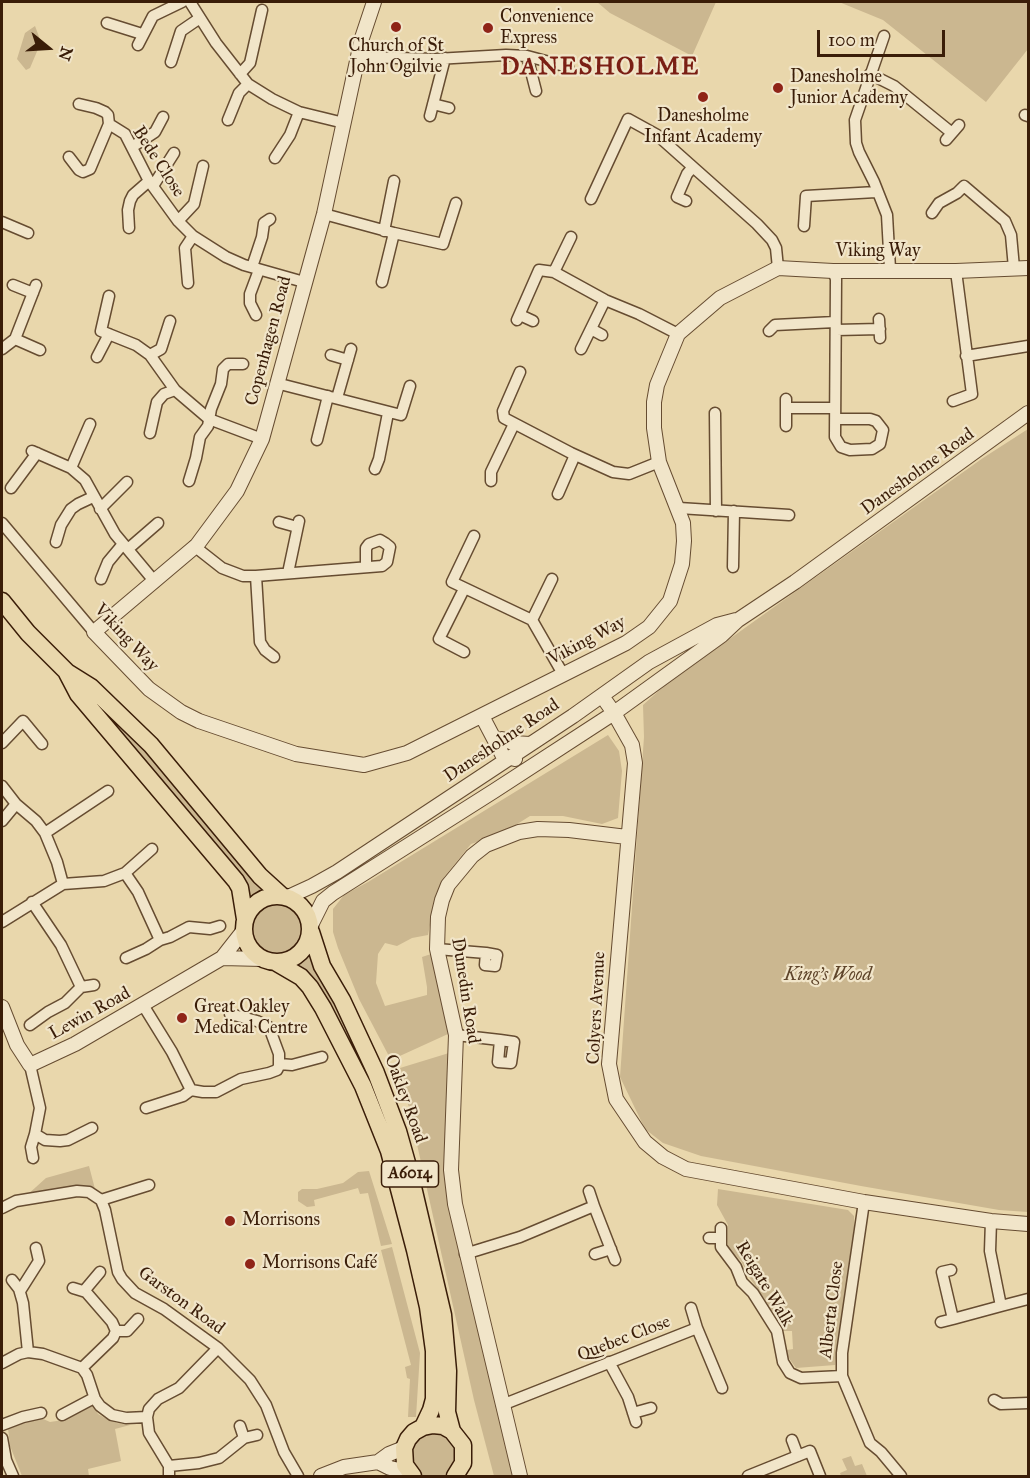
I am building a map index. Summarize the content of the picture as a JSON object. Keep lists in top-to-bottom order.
{
  "streets": {
    "main road": ["Oakley Road", "A6014"],
    "street": [
      "Bede Close",
      "Viking Way",
      "Copenhagen Road",
      "Danesholme Road",
      "Dunedin Road",
      "Colyers Avenue",
      "Lewin Road",
      "Reigate Walk",
      "Garston Road",
      "Alberta Close",
      "Quebec Close"
    ]
  },
  "crossings": [
    ["Bede Close", "Copenhagen Road"],
    ["Viking Way", "Copenhagen Road"],
    ["Danesholme Road", "Colyers Avenue"],
    ["Danesholme Road", "Lewin Road"],
    ["Danesholme Road", "Oakley Road"],
    ["Dunedin Road", "Colyers Avenue"],
    ["Dunedin Road", "Quebec Close"],
    ["Colyers Avenue", "Alberta Close"],
    ["Lewin Road", "Oakley Road"],
    ["Reigate Walk", "Alberta Close"]
  ],
  "districts": ["DANESHOLME"],
  "parks": ["King's Wood"],
  "places": [
    "Church of St John Ogilvie",
    "Convenience Express",
    "Danesholme Junior Academy",
    "Danesholme Infant Academy",
    "Great Oakley Medical Centre",
    "Morrisons",
    "Morrisons Café"
  ],
  "scale_bar": "100 m",
  "north": "right"
}
